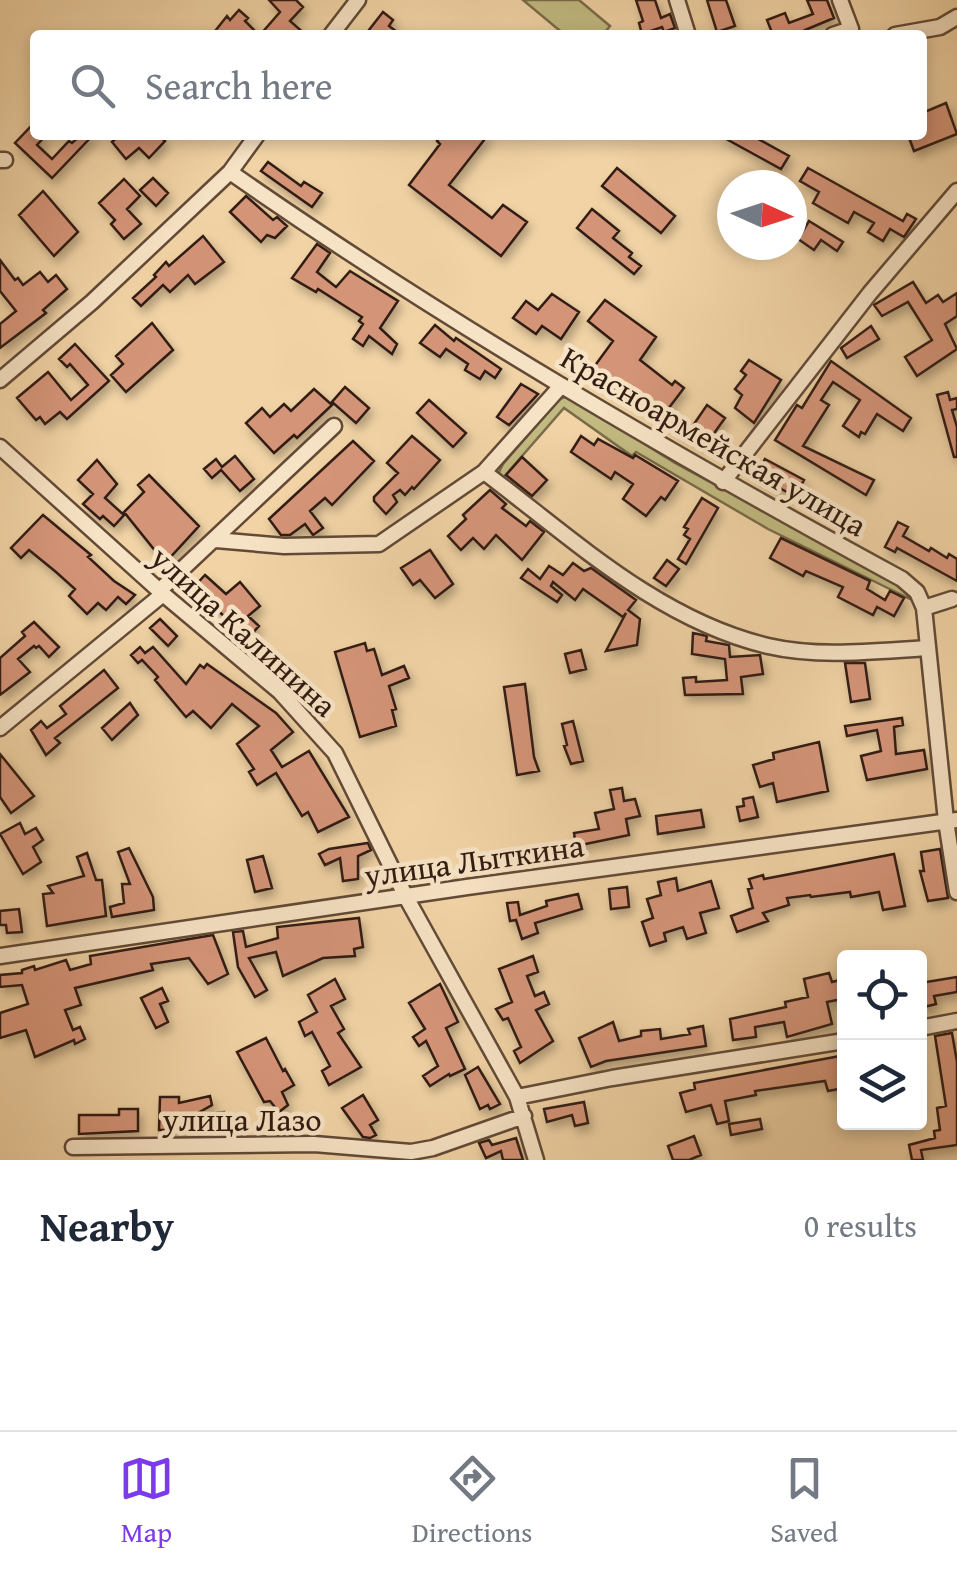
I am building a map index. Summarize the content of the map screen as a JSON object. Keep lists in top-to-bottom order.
{
  "streets": {
    "street": [
      "Красноармейская улица",
      "улица Калинина",
      "улица Лыткина",
      "улица Лазо"
    ]
  },
  "crossings": [
    ["улица Калинина", "улица Лыткина"],
    ["улица Калинина", "улица Лазо"]
  ],
  "north": "right",
  "page": {
    "search": "Search here",
    "heading": ["Nearby", "0 results"],
    "nav": ["Map", "Directions", "Saved"]
  }
}
